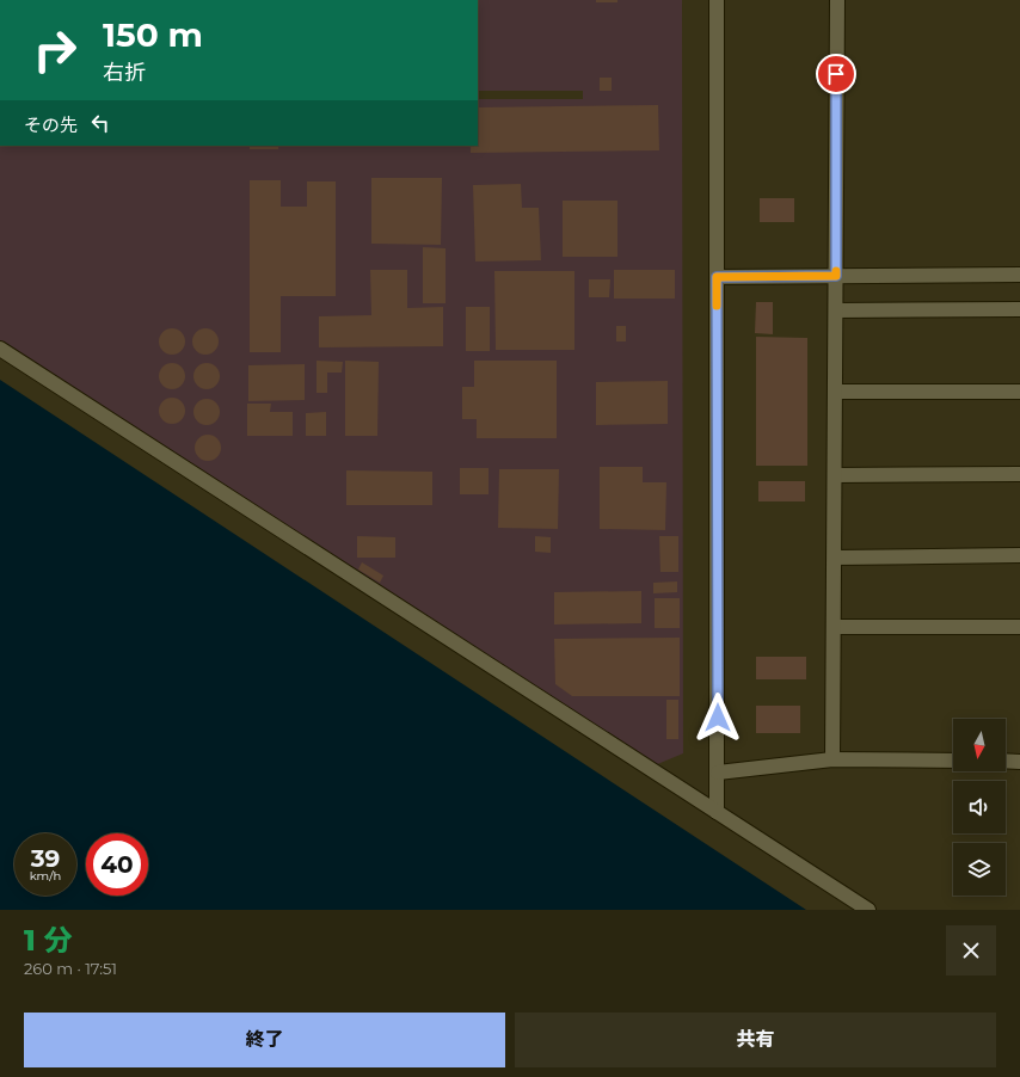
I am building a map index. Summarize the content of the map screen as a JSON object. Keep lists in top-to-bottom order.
{
  "north": "bottom",
  "page": {
    "turn": ["150 m", "右折"],
    "then": "その先",
    "speed": "39 km/h",
    "limit": "40",
    "heading": ["1 分", "260 m · 17:51"],
    "buttons": ["終了", "共有"]
  }
}
